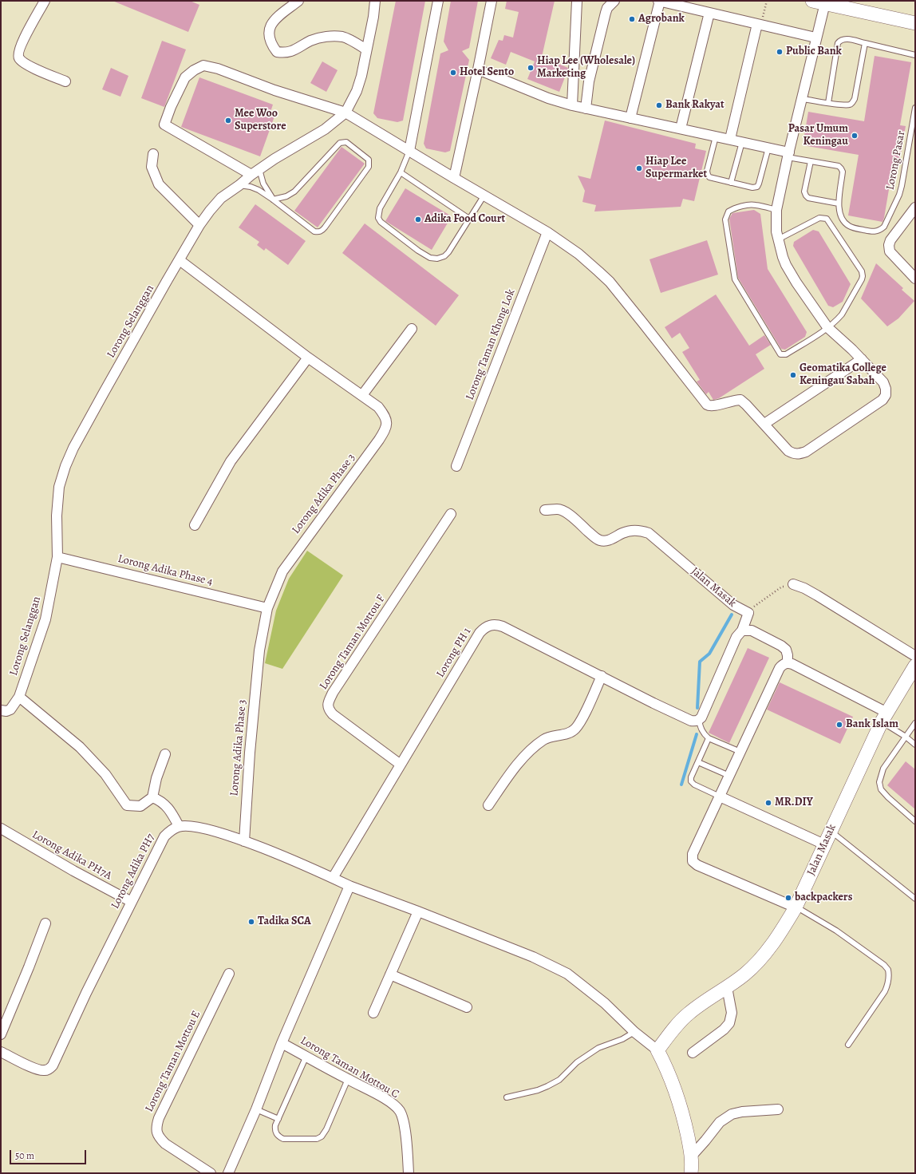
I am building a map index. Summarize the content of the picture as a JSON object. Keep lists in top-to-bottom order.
{
  "streets": {
    "street": [
      "Lorong Selanggan",
      "Lorong Taman Khong Lok",
      "Lorong Adika Phase 3",
      "Lorong Adika Phase 4",
      "Jalan Masak",
      "Lorong Taman Mottou F",
      "Lorong PH 1",
      "Lorong Adika PH7A",
      "Lorong Adika PH7",
      "Lorong Taman Mottou E",
      "Lorong Taman Mottou C"
    ],
    "lane": ["Lorong Pasar"]
  },
  "crossings": [
    ["Lorong Selanggan", "Lorong Adika Phase 3"],
    ["Lorong Selanggan", "Lorong Adika Phase 4"],
    ["Lorong Adika Phase 3", "Lorong Adika Phase 4"],
    ["Lorong Taman Mottou F", "Lorong PH 1"],
    ["Lorong Adika PH7A", "Lorong Adika PH7"]
  ],
  "places": [
    "Agrobank",
    "Public Bank",
    "Hiap Lee (Wholesale) Marketing",
    "Hotel Sento",
    "Bank Rakyat",
    "Mee Woo Superstore",
    "Pasar Umum Keningau",
    "Hiap Lee Supermarket",
    "Adika Food Court",
    "Geomatika College Keningau Sabah",
    "Bank Islam",
    "MR.DIY",
    "backpackers",
    "Tadika SCA"
  ],
  "scale_bar": "50 m"
}
